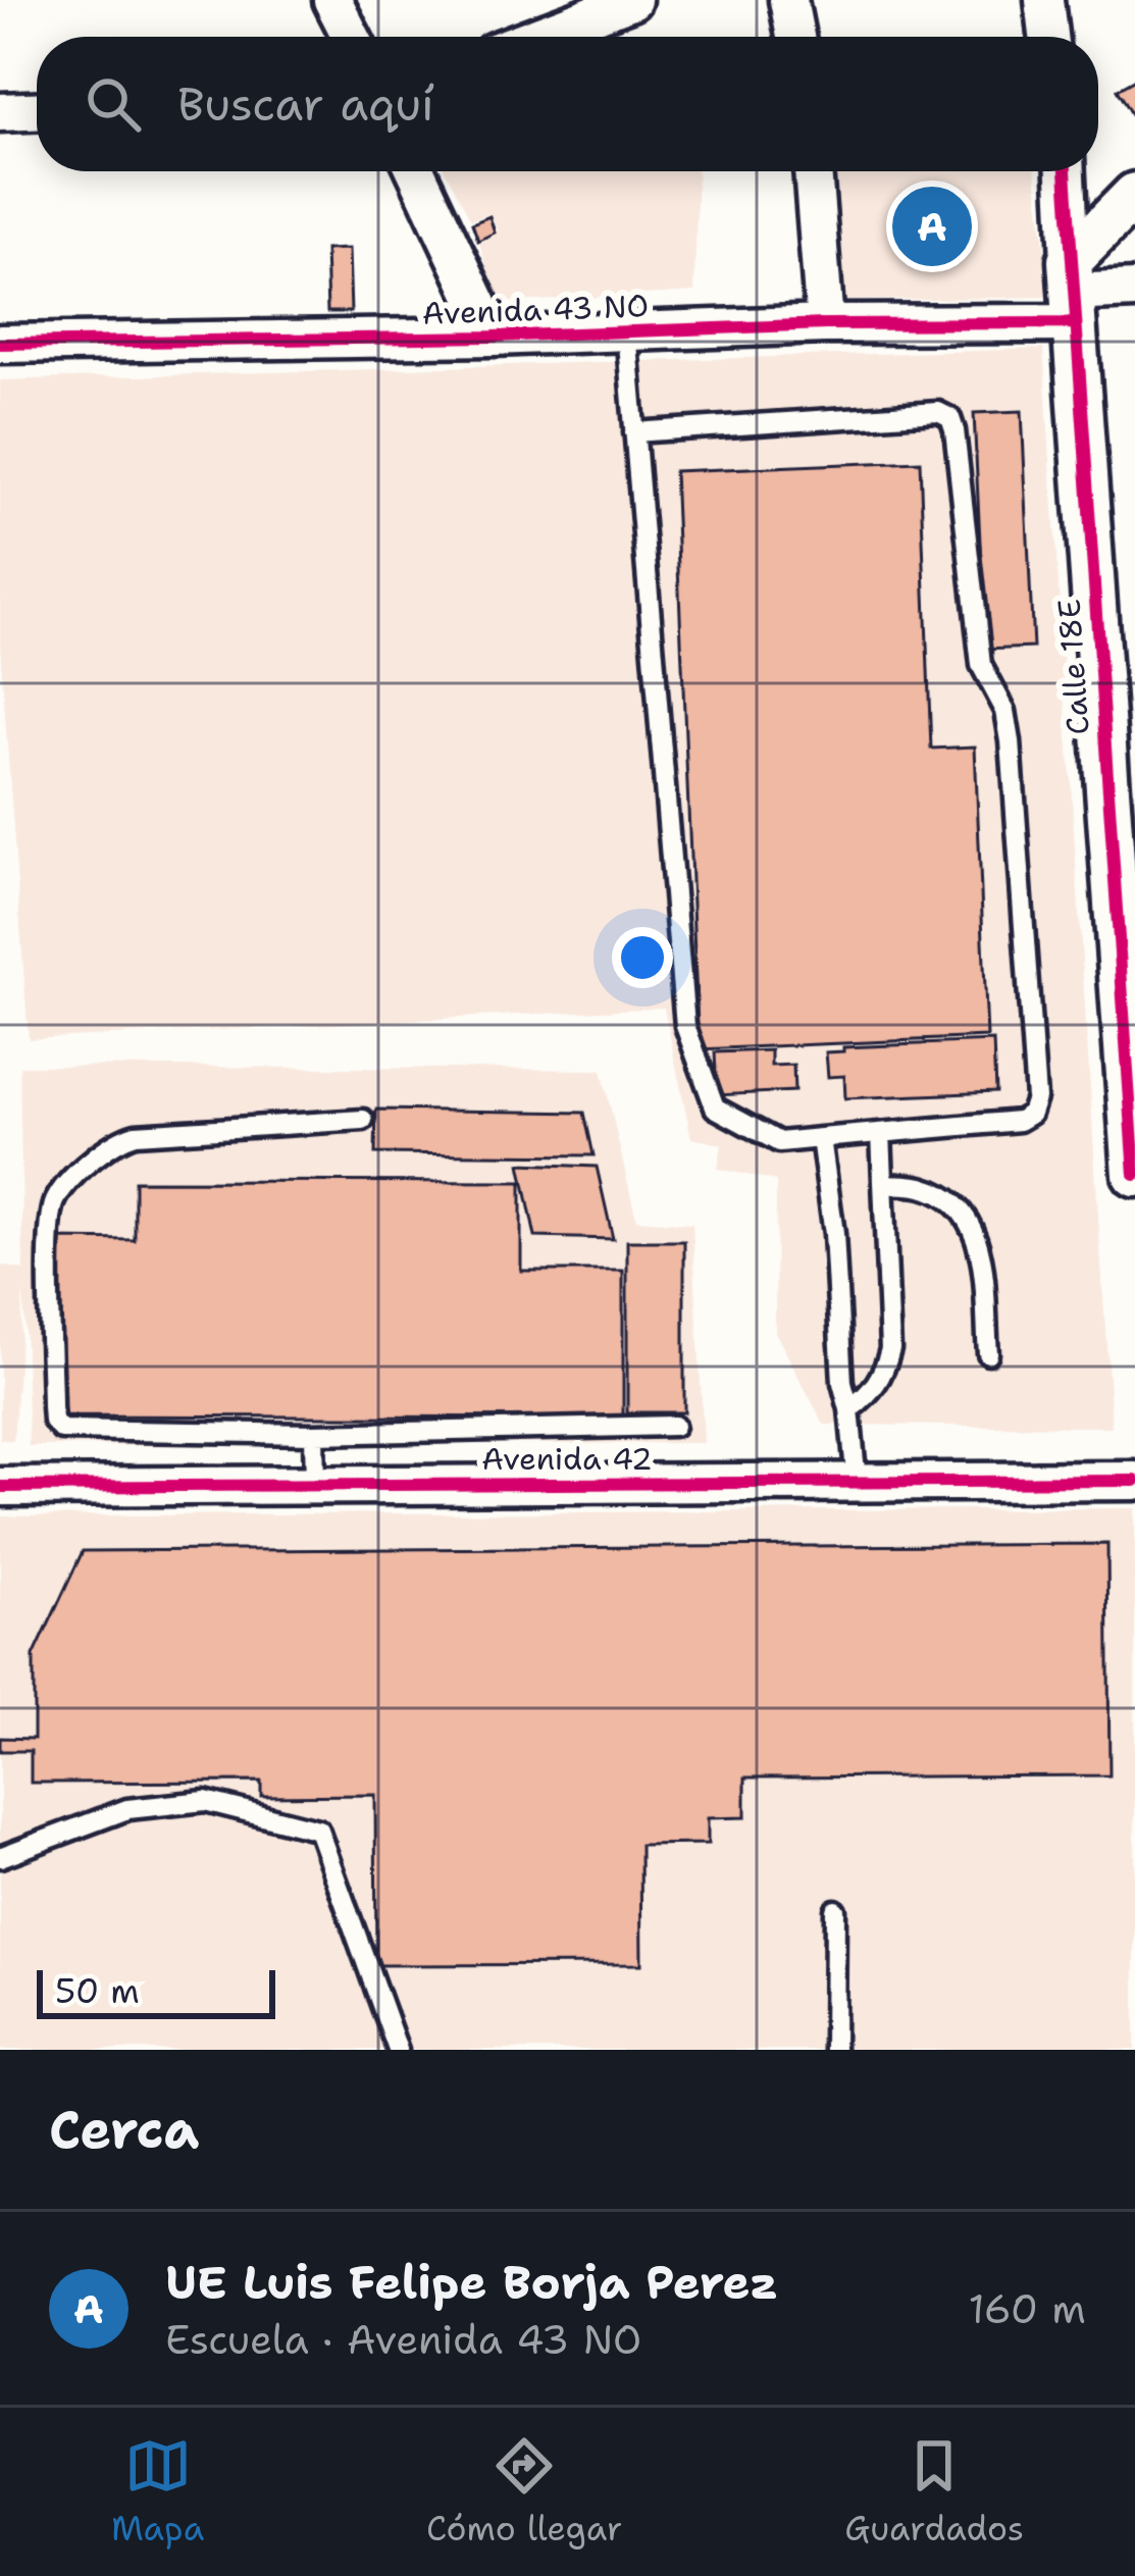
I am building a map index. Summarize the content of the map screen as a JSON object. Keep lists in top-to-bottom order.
{
  "streets": {
    "street": ["Avenida 43 NO", "Calle 18E", "Avenida 42"]
  },
  "crossings": [
    ["Avenida 43 NO", "Calle 18E"]
  ],
  "scale_bar": "50 m",
  "page": {
    "search": "Buscar aquí",
    "pins": "A",
    "scale": "50 m",
    "heading": "Cerca",
    "list": [
      {
        "mark": "A",
        "name": "UE Luis Felipe Borja Perez",
        "note": "Escuela · Avenida 43 NO",
        "value": "160 m"
      }
    ],
    "nav": ["Mapa", "Cómo llegar", "Guardados"]
  }
}
